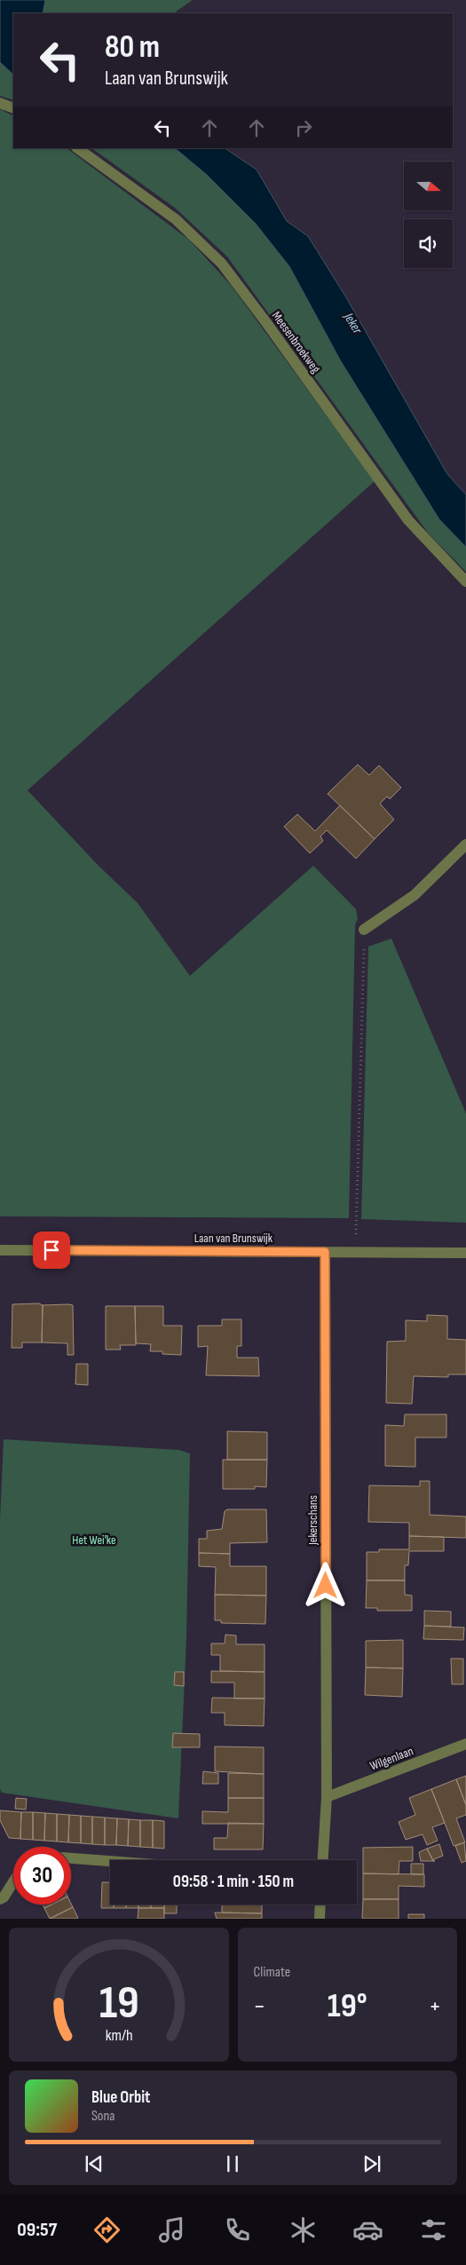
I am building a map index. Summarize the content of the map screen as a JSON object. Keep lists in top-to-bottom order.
{
  "streets": {
    "street": [
      "Meesenbroekweg",
      "Laan van Brunswijk",
      "Jekerschans",
      "Wilgenlaan"
    ]
  },
  "crossings": [
    ["Laan van Brunswijk", "Jekerschans"],
    ["Jekerschans", "Wilgenlaan"]
  ],
  "water": ["Jeker"],
  "parks": ["Het Wei'ke"],
  "north": "right",
  "page": {
    "turn": ["80 m", "Laan van Brunswijk"],
    "limit": "30",
    "trip": "09:58 · 1 min · 150 m",
    "tile": "Climate",
    "heat": ["−", "19°", "+"],
    "song": ["Blue Orbit", "Sona"],
    "tabs": "09:57",
    "gauge": ["19", "km/h"]
  }
}
